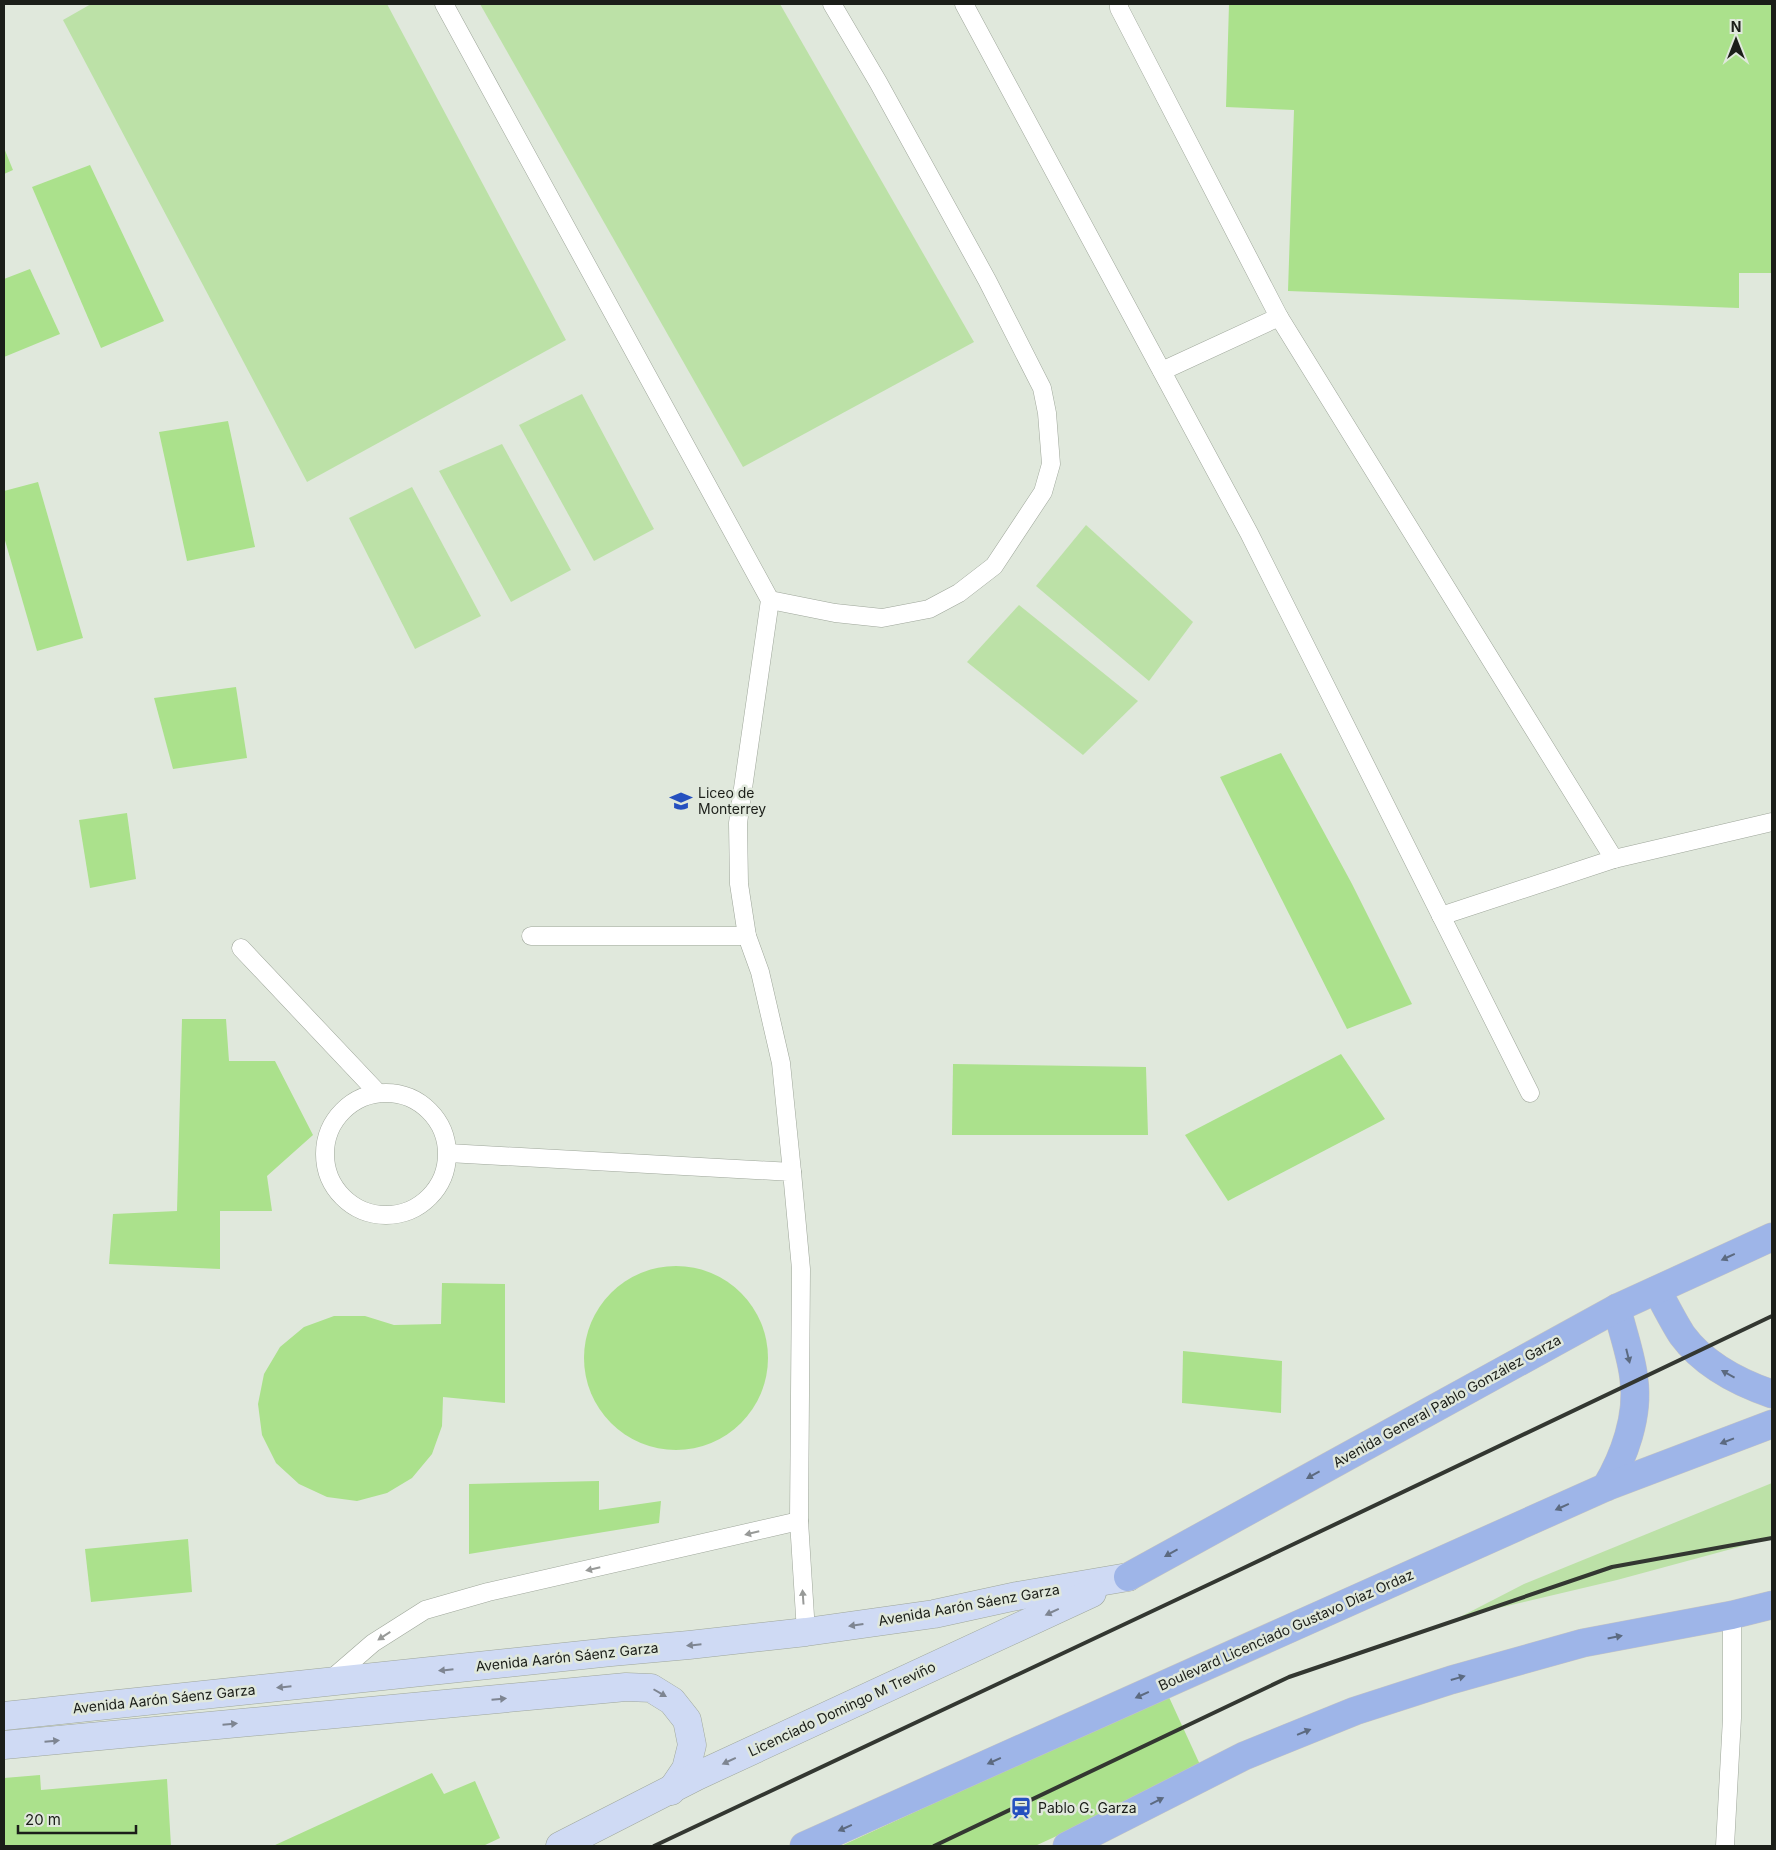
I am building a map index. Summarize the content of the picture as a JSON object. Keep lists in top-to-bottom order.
{
  "streets": {
    "main road": [
      "Avenida General Pablo González Garza",
      "Avenida Aarón Sáenz Garza",
      "Boulevard Licenciado Gustavo Díaz Ordaz",
      "Licenciado Domingo M Treviño"
    ]
  },
  "crossings": [
    ["Avenida General Pablo González Garza", "Avenida Aarón Sáenz Garza"],
    ["Avenida General Pablo González Garza", "Licenciado Domingo M Treviño"],
    ["Avenida Aarón Sáenz Garza", "Licenciado Domingo M Treviño"]
  ],
  "one_way": ["Avenida Aarón Sáenz Garza"],
  "places": {
    "school or university": ["Liceo de Monterrey"],
    "station": ["Pablo G. Garza"]
  },
  "scale_bar": "20 m",
  "north": "top"
}
